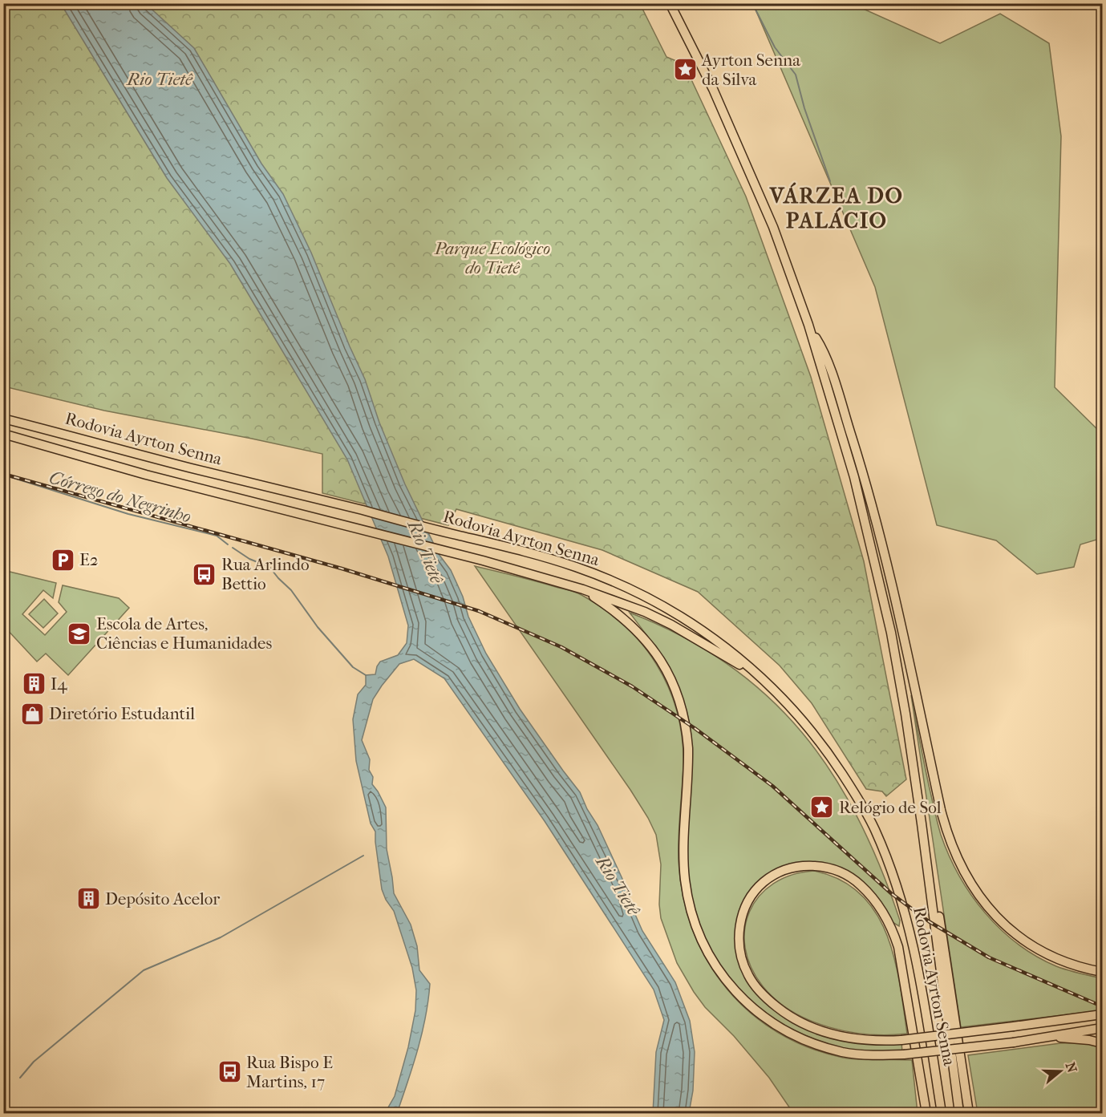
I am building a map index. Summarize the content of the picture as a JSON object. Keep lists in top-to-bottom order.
{
  "streets": {
    "highway": ["Rodovia Ayrton Senna"]
  },
  "districts": ["VÁRZEA DO PALÁCIO"],
  "water": ["Rio Tietê", "Córrego do Negrinho"],
  "parks": ["Parque Ecológico do Tietê"],
  "places": {
    "place": ["Ayrton Senna da Silva", "Relógio de Sol"],
    "parking": ["E2"],
    "bus stop": ["Rua Arlindo Bettio", "Rua Bispo E Martins, 17"],
    "school or university": ["Escola de Artes, Ciências e Humanidades"],
    "building": ["I4", "Depósito Acelor"],
    "shop": ["Diretório Estudantil"]
  },
  "north": "right"
}
